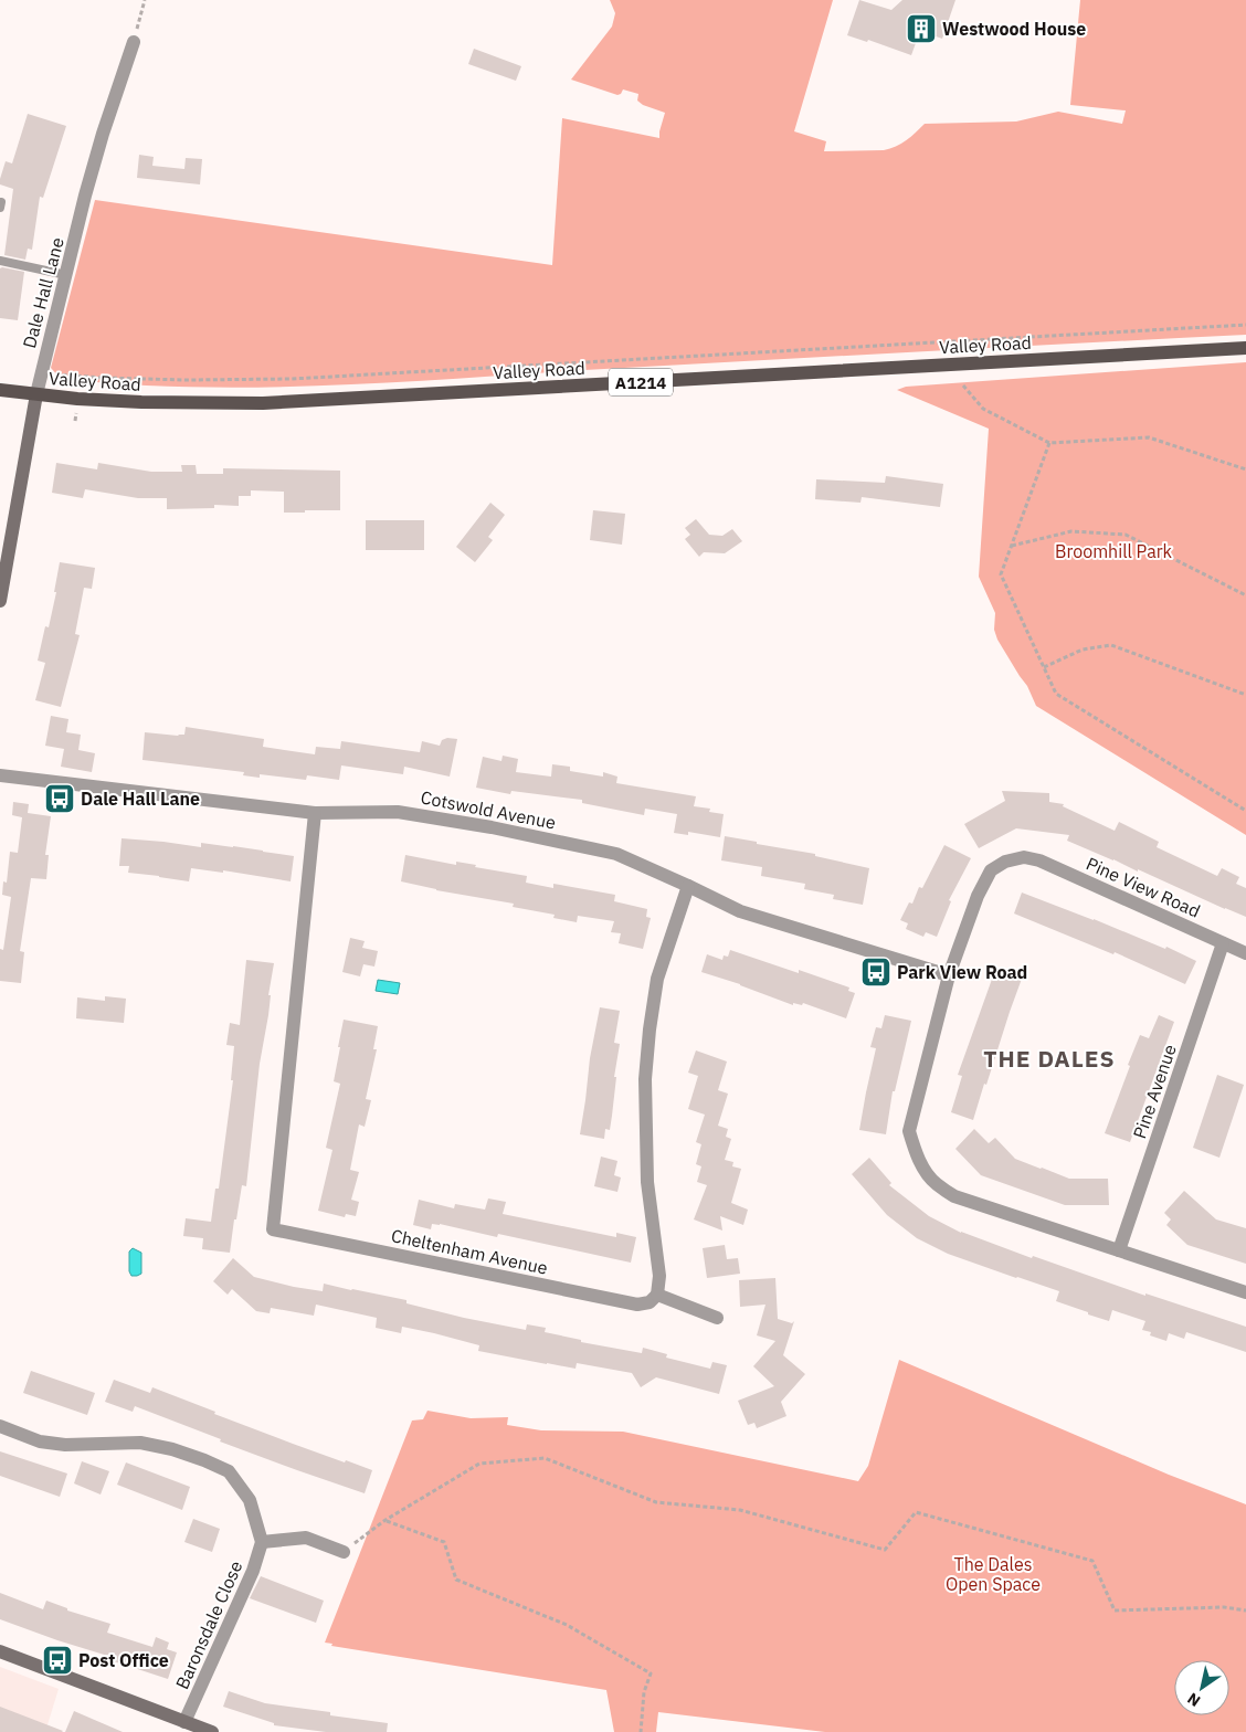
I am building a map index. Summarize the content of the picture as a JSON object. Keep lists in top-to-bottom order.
{
  "streets": {
    "main road": ["Valley Road", "A1214"],
    "street": [
      "Dale Hall Lane",
      "Cotswold Avenue",
      "Pine View Road",
      "Pine Avenue",
      "Cheltenham Avenue",
      "Baronsdale Close"
    ]
  },
  "crossings": [
    ["Dale Hall Lane", "Valley Road"],
    ["Cotswold Avenue", "Pine View Road"],
    ["Cotswold Avenue", "Cheltenham Avenue"],
    ["Pine View Road", "Pine Avenue"]
  ],
  "districts": ["THE DALES"],
  "parks": ["Broomhill Park", "The Dales Open Space"],
  "places": {
    "building": ["Westwood House"],
    "bus stop": ["Dale Hall Lane", "Park View Road", "Post Office"]
  },
  "north": "bottom left"
}
